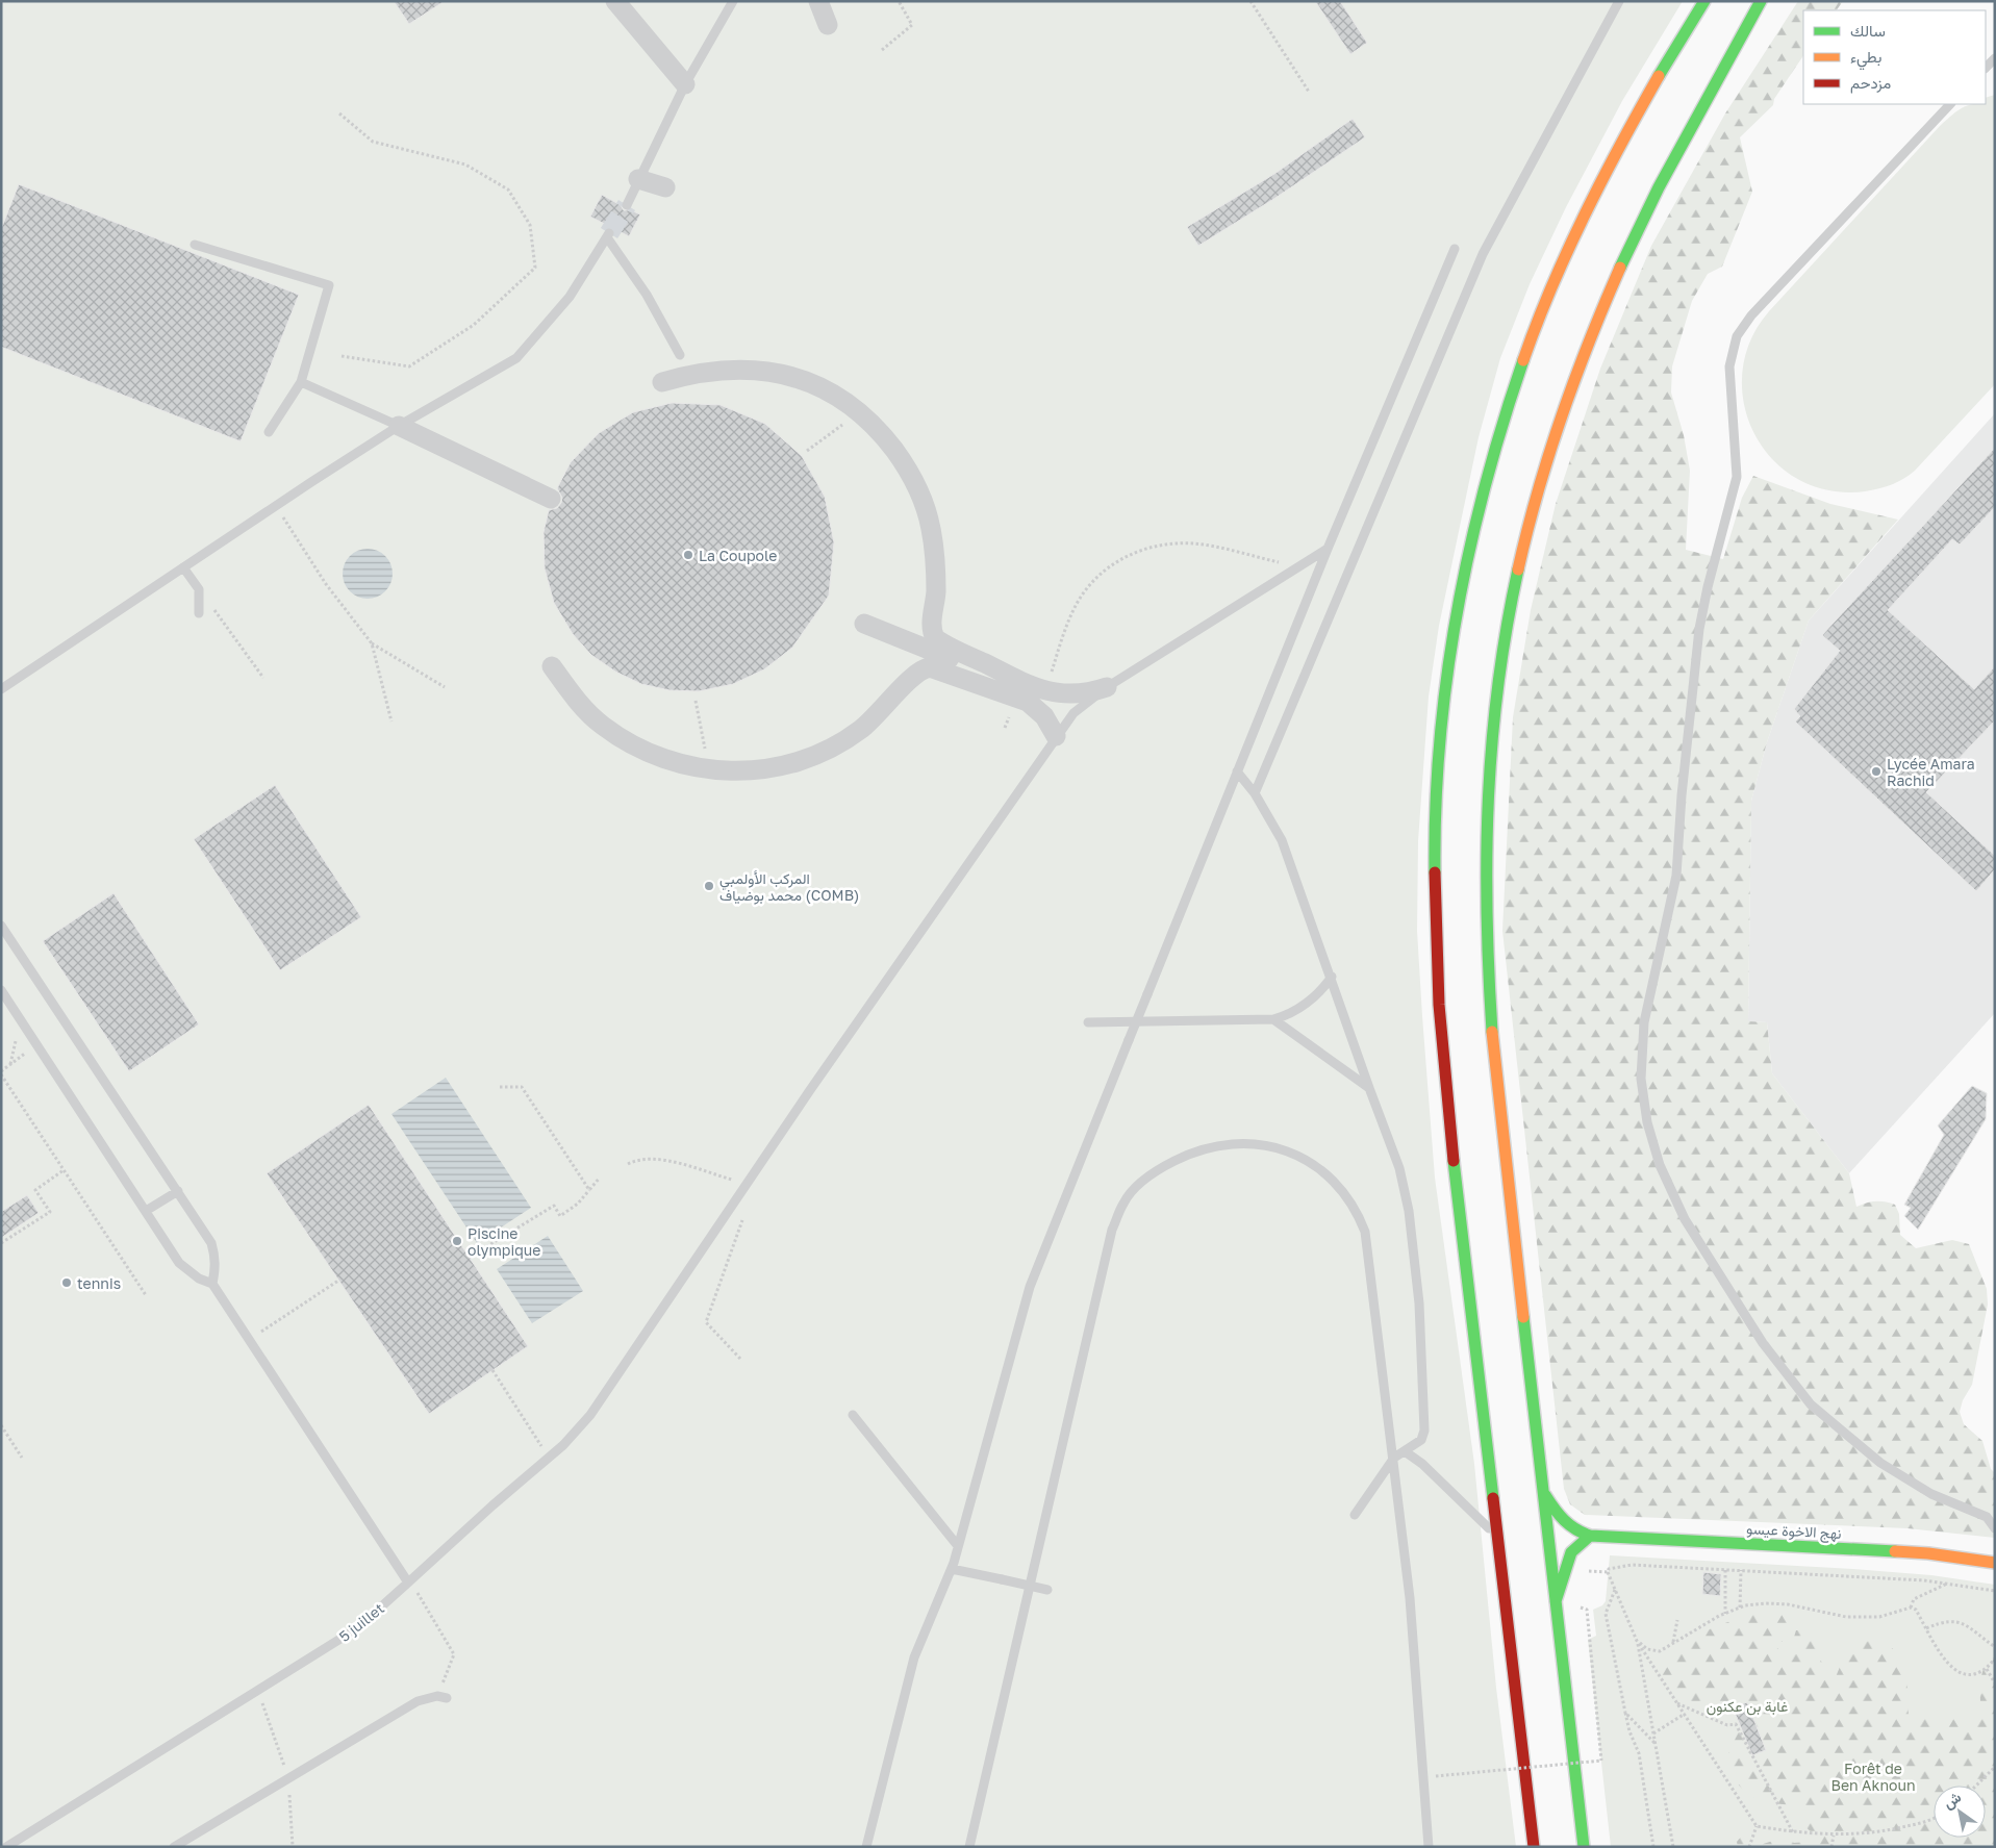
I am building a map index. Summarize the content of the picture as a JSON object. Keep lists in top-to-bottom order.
{
  "streets": {
    "main road": ["نهج الاخوة عيسو"],
    "lane": ["5 juillet"]
  },
  "parks": ["غابة بن عكنون", "Forêt de Ben Aknoun"],
  "places": [
    "La Coupole",
    "Lycée Amara Rachid",
    "المركب الأولمبي محمد بوضياف (COMB)",
    "Piscine olympique",
    "tennis"
  ],
  "legend": ["سالك", "بطيء", "مزدحم"],
  "north": "top left"
}
